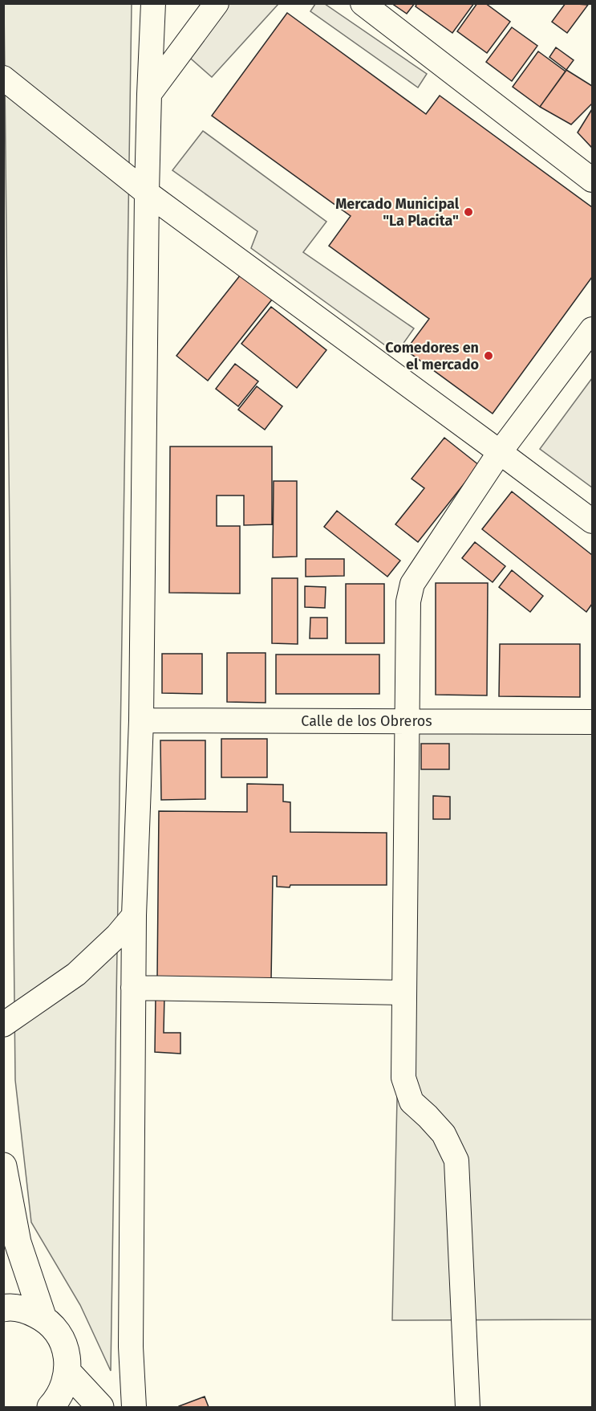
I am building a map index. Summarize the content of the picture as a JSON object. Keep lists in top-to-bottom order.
{
  "streets": {
    "street": ["Calle de los Obreros"]
  },
  "places": ["Mercado Municipal \"La Placita\"", "Comedores en el mercado"]
}
